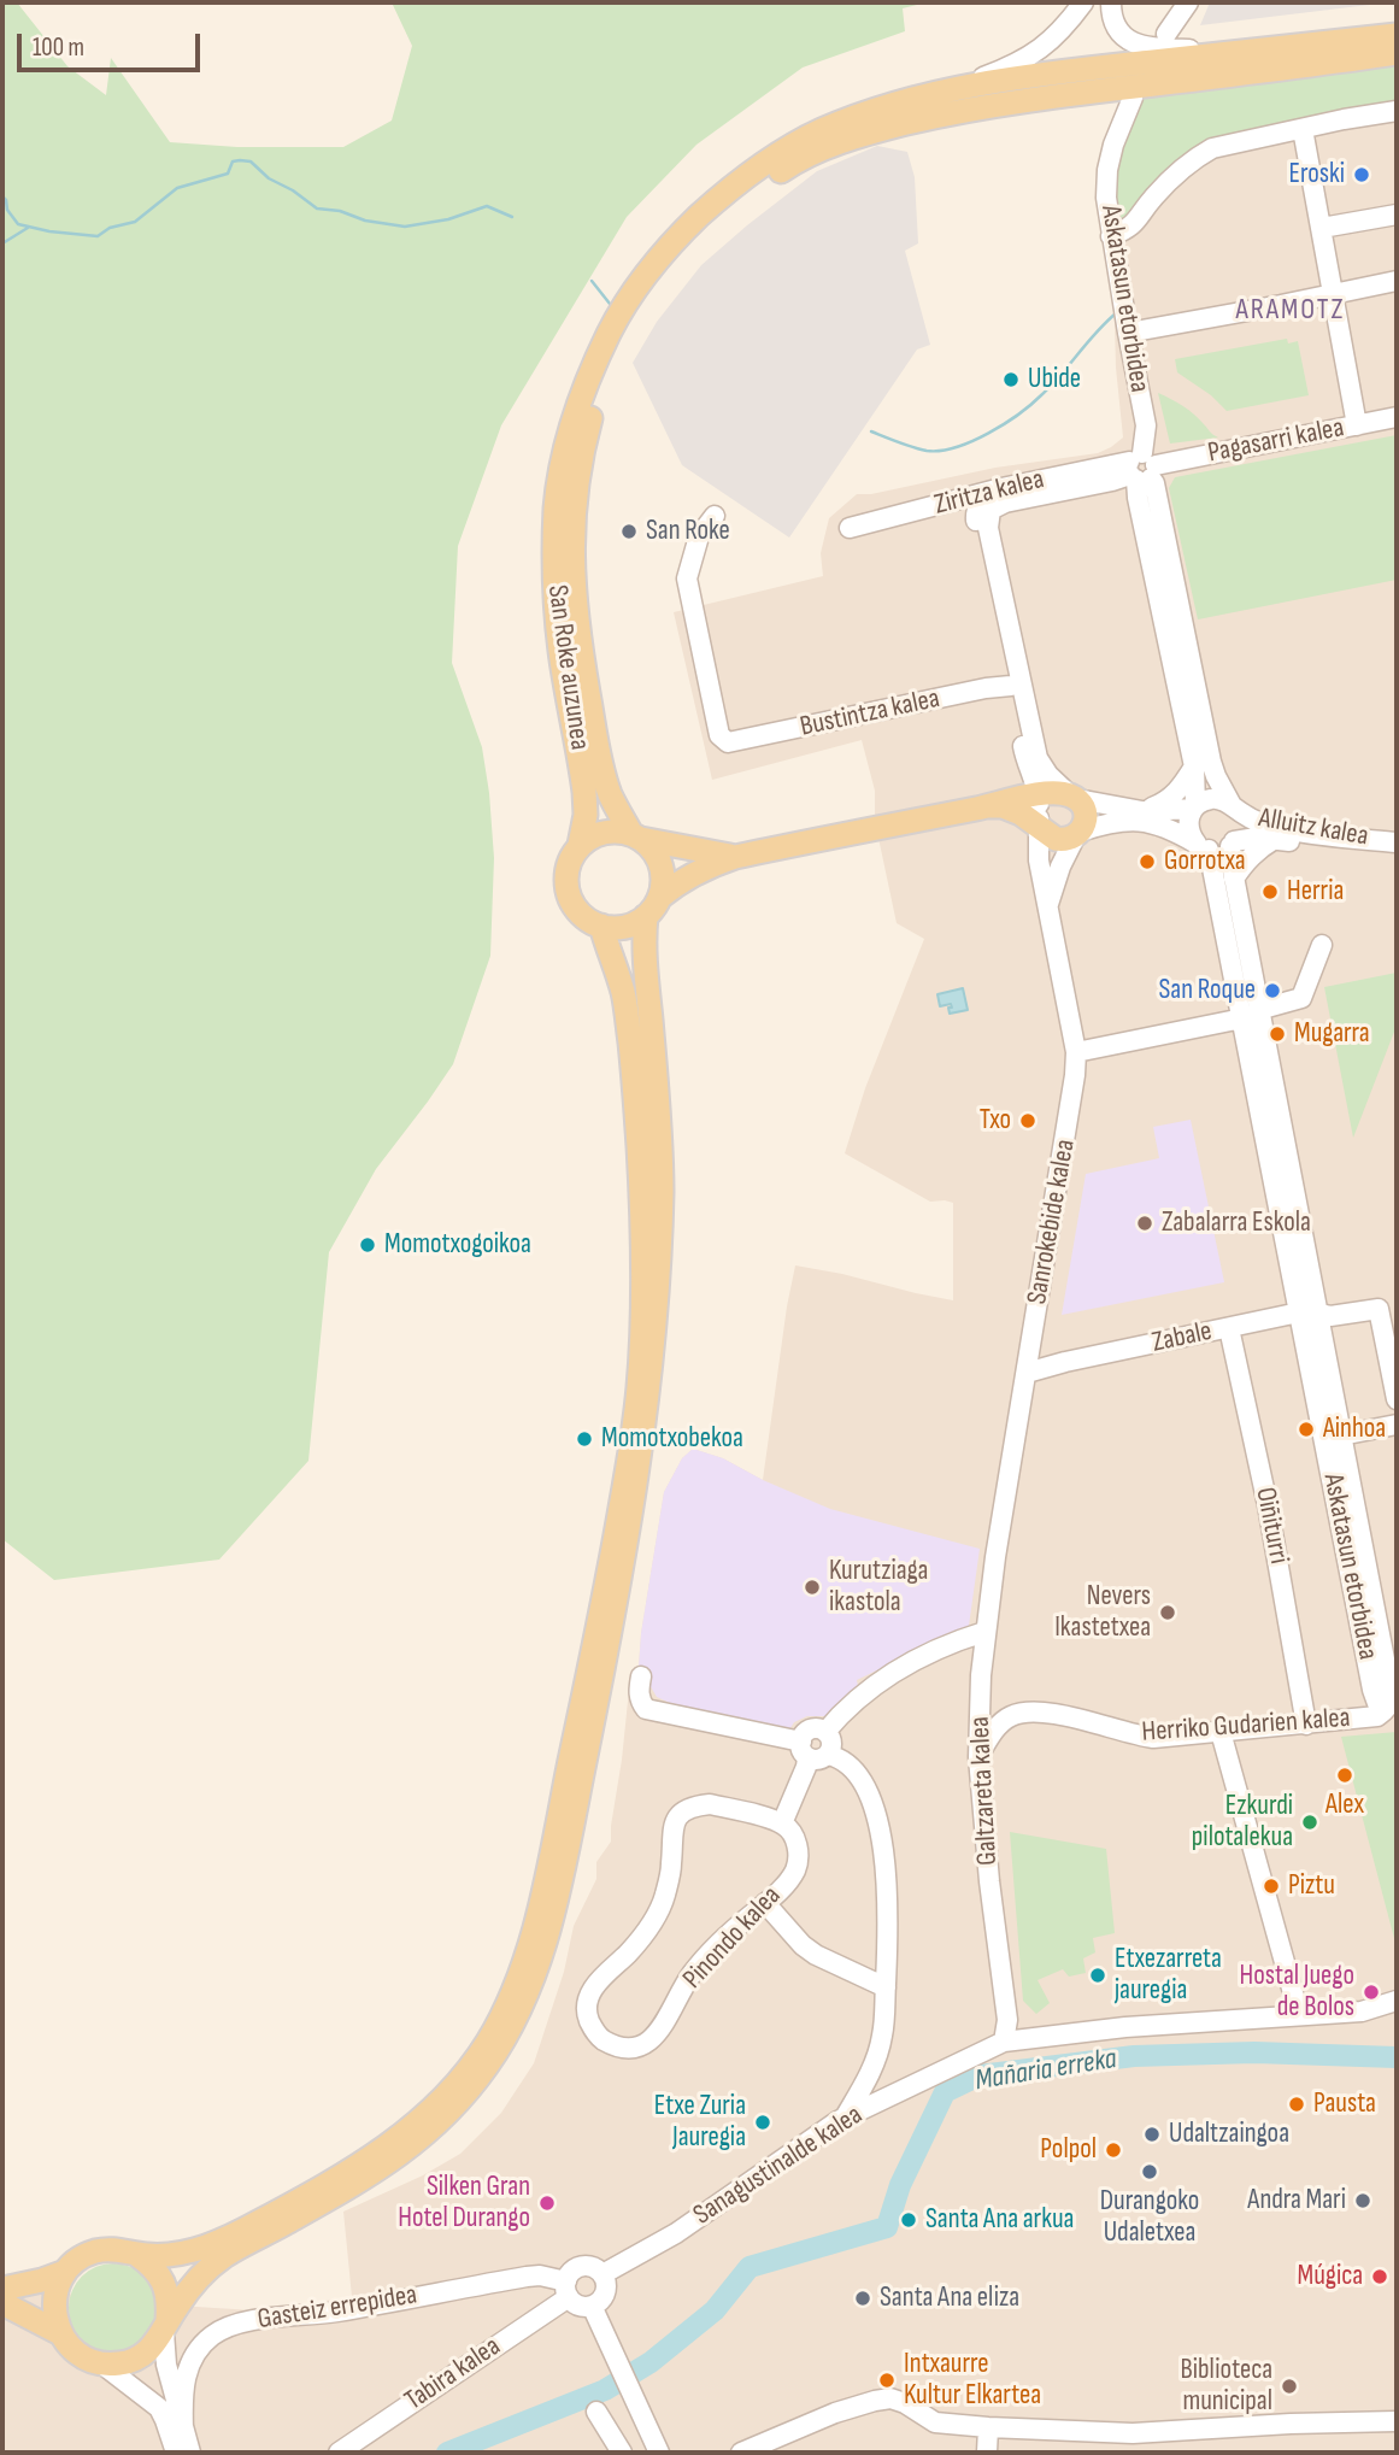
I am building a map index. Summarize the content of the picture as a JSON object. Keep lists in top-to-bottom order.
{
  "streets": {
    "main road": ["San Roke auzunea"],
    "street": [
      "Askatasun etorbidea",
      "Pagasarri kalea",
      "Ziritza kalea",
      "Bustintza kalea",
      "Alluitz kalea",
      "Sanrokebide kalea",
      "Zabale",
      "Oiñiturri",
      "Herriko Gudarien kalea",
      "Galtzareta kalea",
      "Pinondo kalea",
      "Sanagustinalde kalea",
      "Gasteiz errepidea",
      "Tabira kalea"
    ]
  },
  "crossings": [
    ["Askatasun etorbidea", "Pagasarri kalea"],
    ["Askatasun etorbidea", "Ziritza kalea"],
    ["Askatasun etorbidea", "Alluitz kalea"],
    ["Askatasun etorbidea", "Zabale"],
    ["Askatasun etorbidea", "Herriko Gudarien kalea"],
    ["Pagasarri kalea", "Ziritza kalea"],
    ["Sanrokebide kalea", "Zabale"],
    ["Sanrokebide kalea", "Galtzareta kalea"],
    ["Zabale", "Oiñiturri"],
    ["Oiñiturri", "Herriko Gudarien kalea"],
    ["Galtzareta kalea", "Sanagustinalde kalea"],
    ["Sanagustinalde kalea", "Gasteiz errepidea"],
    ["Sanagustinalde kalea", "Tabira kalea"],
    ["Gasteiz errepidea", "Tabira kalea"]
  ],
  "districts": ["ARAMOTZ"],
  "water": ["Mañaria erreka"],
  "places": [
    "Eroski",
    "Ubide",
    "San Roke",
    "Gorrotxa",
    "Herria",
    "San Roque",
    "Mugarra",
    "Txo",
    "Zabalarra Eskola",
    "Momotxogoikoa",
    "Ainhoa",
    "Momotxobekoa",
    "Kurutziaga ikastola",
    "Nevers Ikastetxea",
    "Alex",
    "Ezkurdi pilotalekua",
    "Piztu",
    "Etxezarreta jauregia",
    "Hostal Juego de Bolos",
    "Pausta",
    "Etxe Zuria Jauregia",
    "Udaltzaingoa",
    "Polpol",
    "Durangoko Udaletxea",
    "Andra Mari",
    "Silken Gran Hotel Durango",
    "Santa Ana arkua",
    "Múgica",
    "Santa Ana eliza",
    "Intxaurre Kultur Elkartea",
    "Biblioteca municipal"
  ],
  "scale_bar": "100 m"
}
